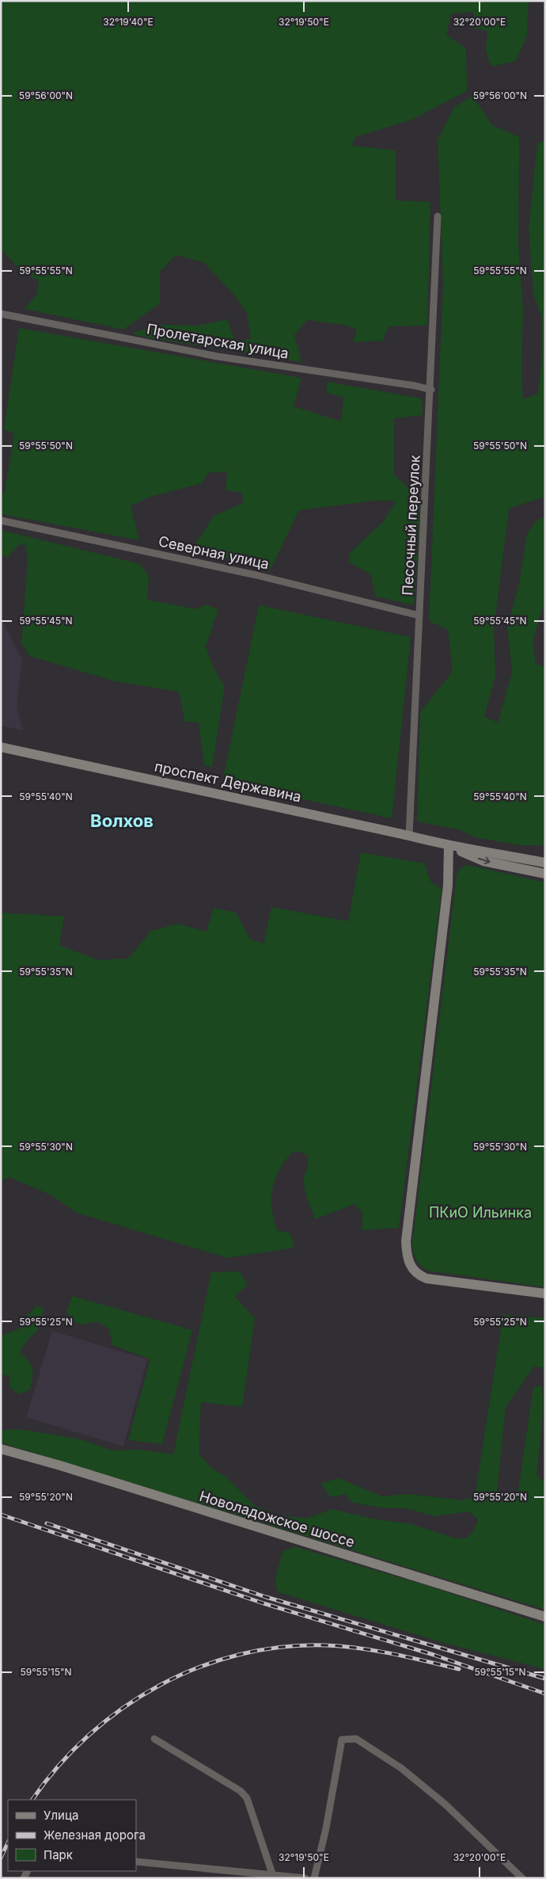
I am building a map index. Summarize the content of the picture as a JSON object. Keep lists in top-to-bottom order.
{
  "streets": {
    "main road": ["проспект Державина", "Новоладожское шоссе"],
    "street": ["Пролетарская улица", "Песочный переулок", "Северная улица"]
  },
  "crossings": [
    ["Пролетарская улица", "Песочный переулок"],
    ["Песочный переулок", "Северная улица"],
    ["Песочный переулок", "проспект Державина"]
  ],
  "districts": ["Волхов"],
  "parks": ["ПКиО Ильинка"],
  "legend": ["Улица", "Железная дорога", "Парк"],
  "coordinates": [
    "32°19'40\"E",
    "32°19'50\"E",
    "32°20'00\"E",
    "59°56'00\"N",
    "59°55'55\"N",
    "59°55'50\"N",
    "59°55'45\"N",
    "59°55'40\"N",
    "59°55'35\"N",
    "59°55'30\"N",
    "59°55'25\"N",
    "59°55'20\"N",
    "59°55'15\"N"
  ]
}
